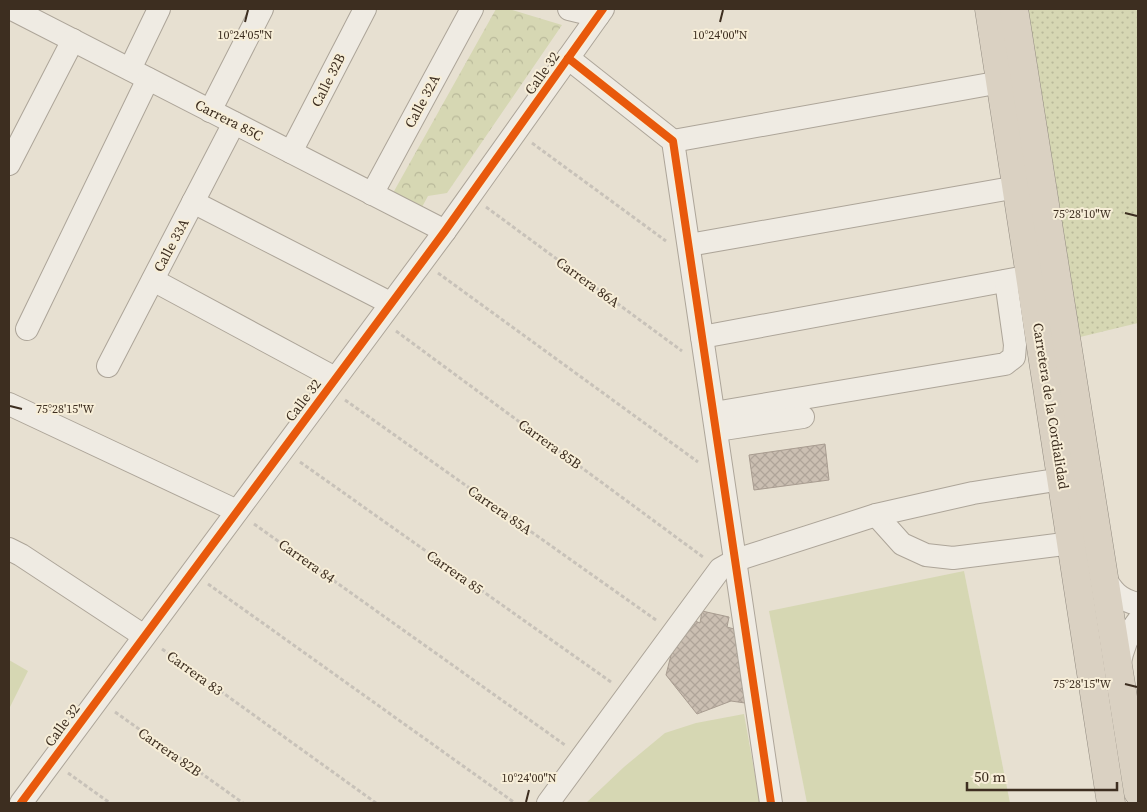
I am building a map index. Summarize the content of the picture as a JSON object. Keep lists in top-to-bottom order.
{
  "streets": {
    "highway": ["Carretera de la Cordialidad"],
    "street": [
      "Calle 32",
      "Calle 32B",
      "Calle 32A",
      "Carrera 85C",
      "Calle 33A"
    ],
    "path": [
      "Carrera 86A",
      "Carrera 85B",
      "Carrera 85A",
      "Carrera 84",
      "Carrera 85",
      "Carrera 83",
      "Carrera 82B"
    ]
  },
  "crossings": [
    ["Calle 32", "Carrera 85C"],
    ["Calle 32", "Carrera 86A"],
    ["Calle 32", "Carrera 85B"],
    ["Calle 32", "Carrera 85A"],
    ["Calle 32", "Carrera 84"],
    ["Calle 32", "Carrera 85"],
    ["Calle 32", "Carrera 83"],
    ["Calle 32", "Carrera 82B"],
    ["Calle 32B", "Carrera 85C"],
    ["Calle 32A", "Carrera 85C"],
    ["Carrera 85C", "Calle 33A"]
  ],
  "scale_bar": "50 m",
  "coordinates": [
    "10°24'05\"N",
    "10°24'00\"N",
    "75°28'10\"W",
    "75°28'15\"W"
  ]
}
